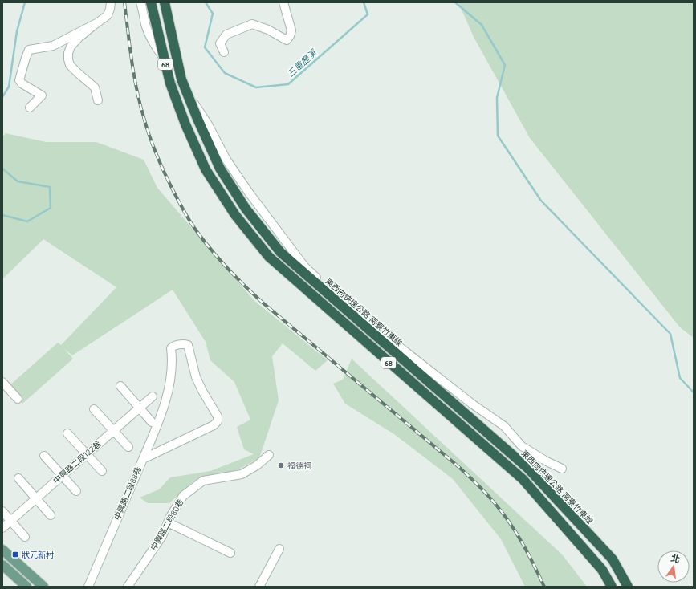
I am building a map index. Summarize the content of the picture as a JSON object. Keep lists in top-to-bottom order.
{
  "streets": {
    "highway": ["68", "東西向快速公路 南寮竹東線"],
    "lane": ["中興路二段122巷", "中興路二段88巷", "中興路二段80巷"]
  },
  "water": ["三重歷溪"],
  "places": {
    "other": ["福德祠"],
    "transit": ["狀元新村"]
  },
  "north": "top"
}
